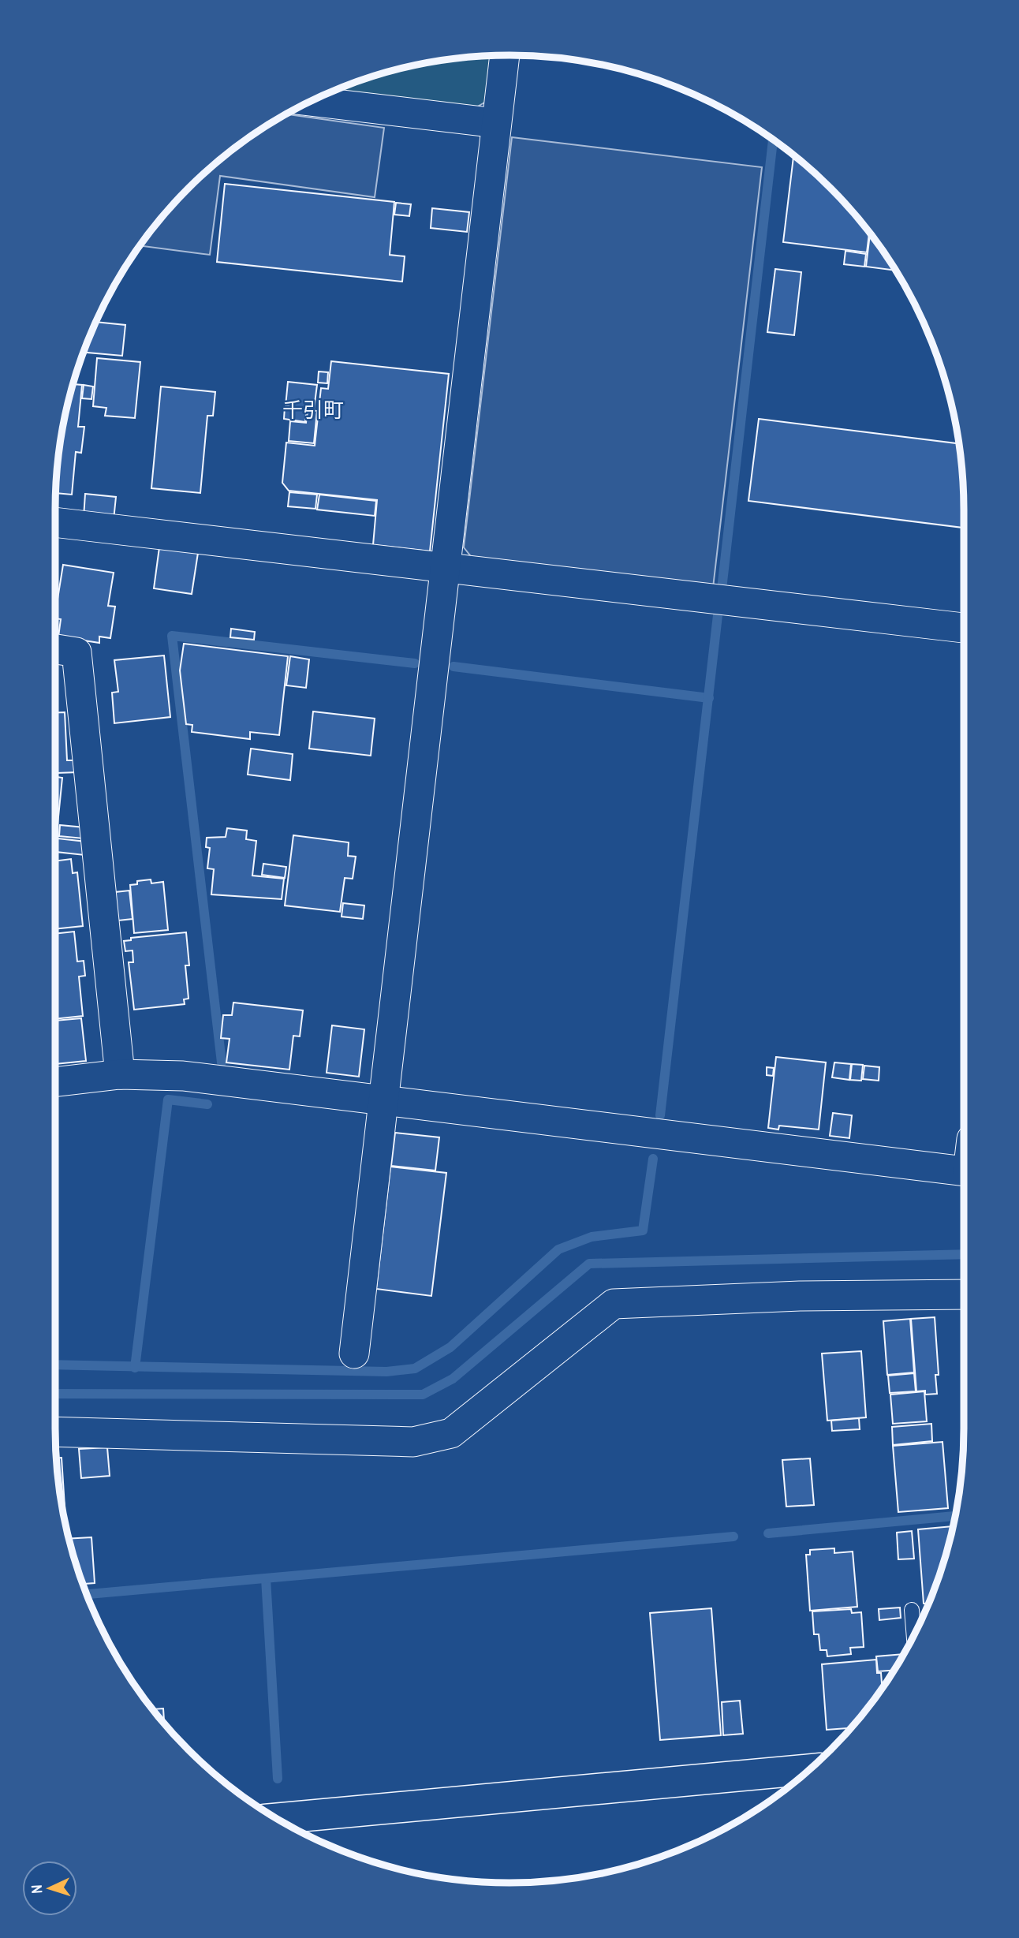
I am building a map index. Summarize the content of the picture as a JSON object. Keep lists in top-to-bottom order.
{
  "districts": ["千引町"],
  "north": "left"
}
